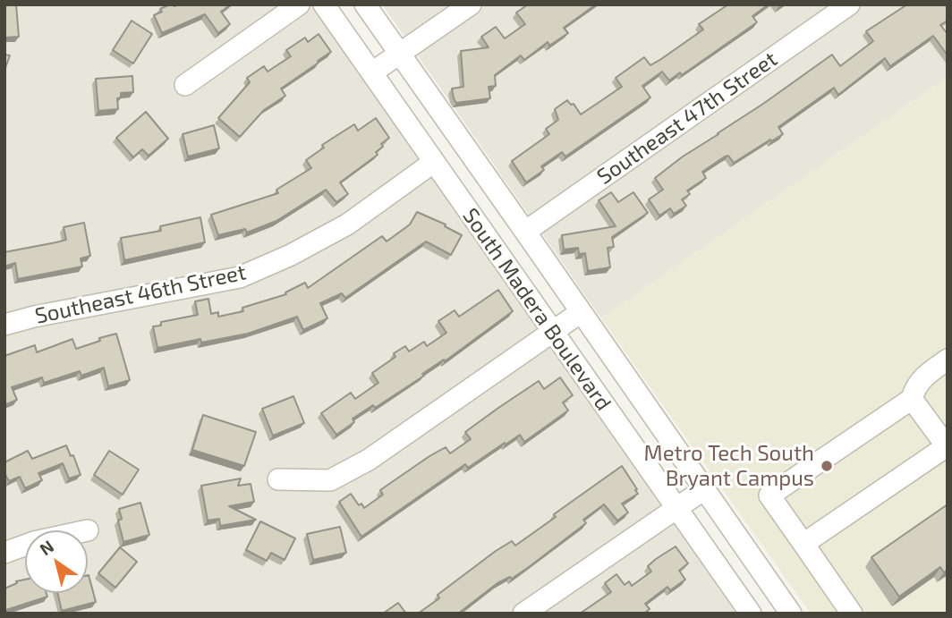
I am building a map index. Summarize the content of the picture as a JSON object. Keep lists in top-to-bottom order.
{
  "streets": {
    "street": ["Southeast 47th Street", "Southeast 46th Street", "South Madera Boulevard"]
  },
  "crossings": [
    ["Southeast 47th Street", "South Madera Boulevard"],
    ["Southeast 46th Street", "South Madera Boulevard"]
  ],
  "places": ["Metro Tech South Bryant Campus"],
  "north": "top left"
}
